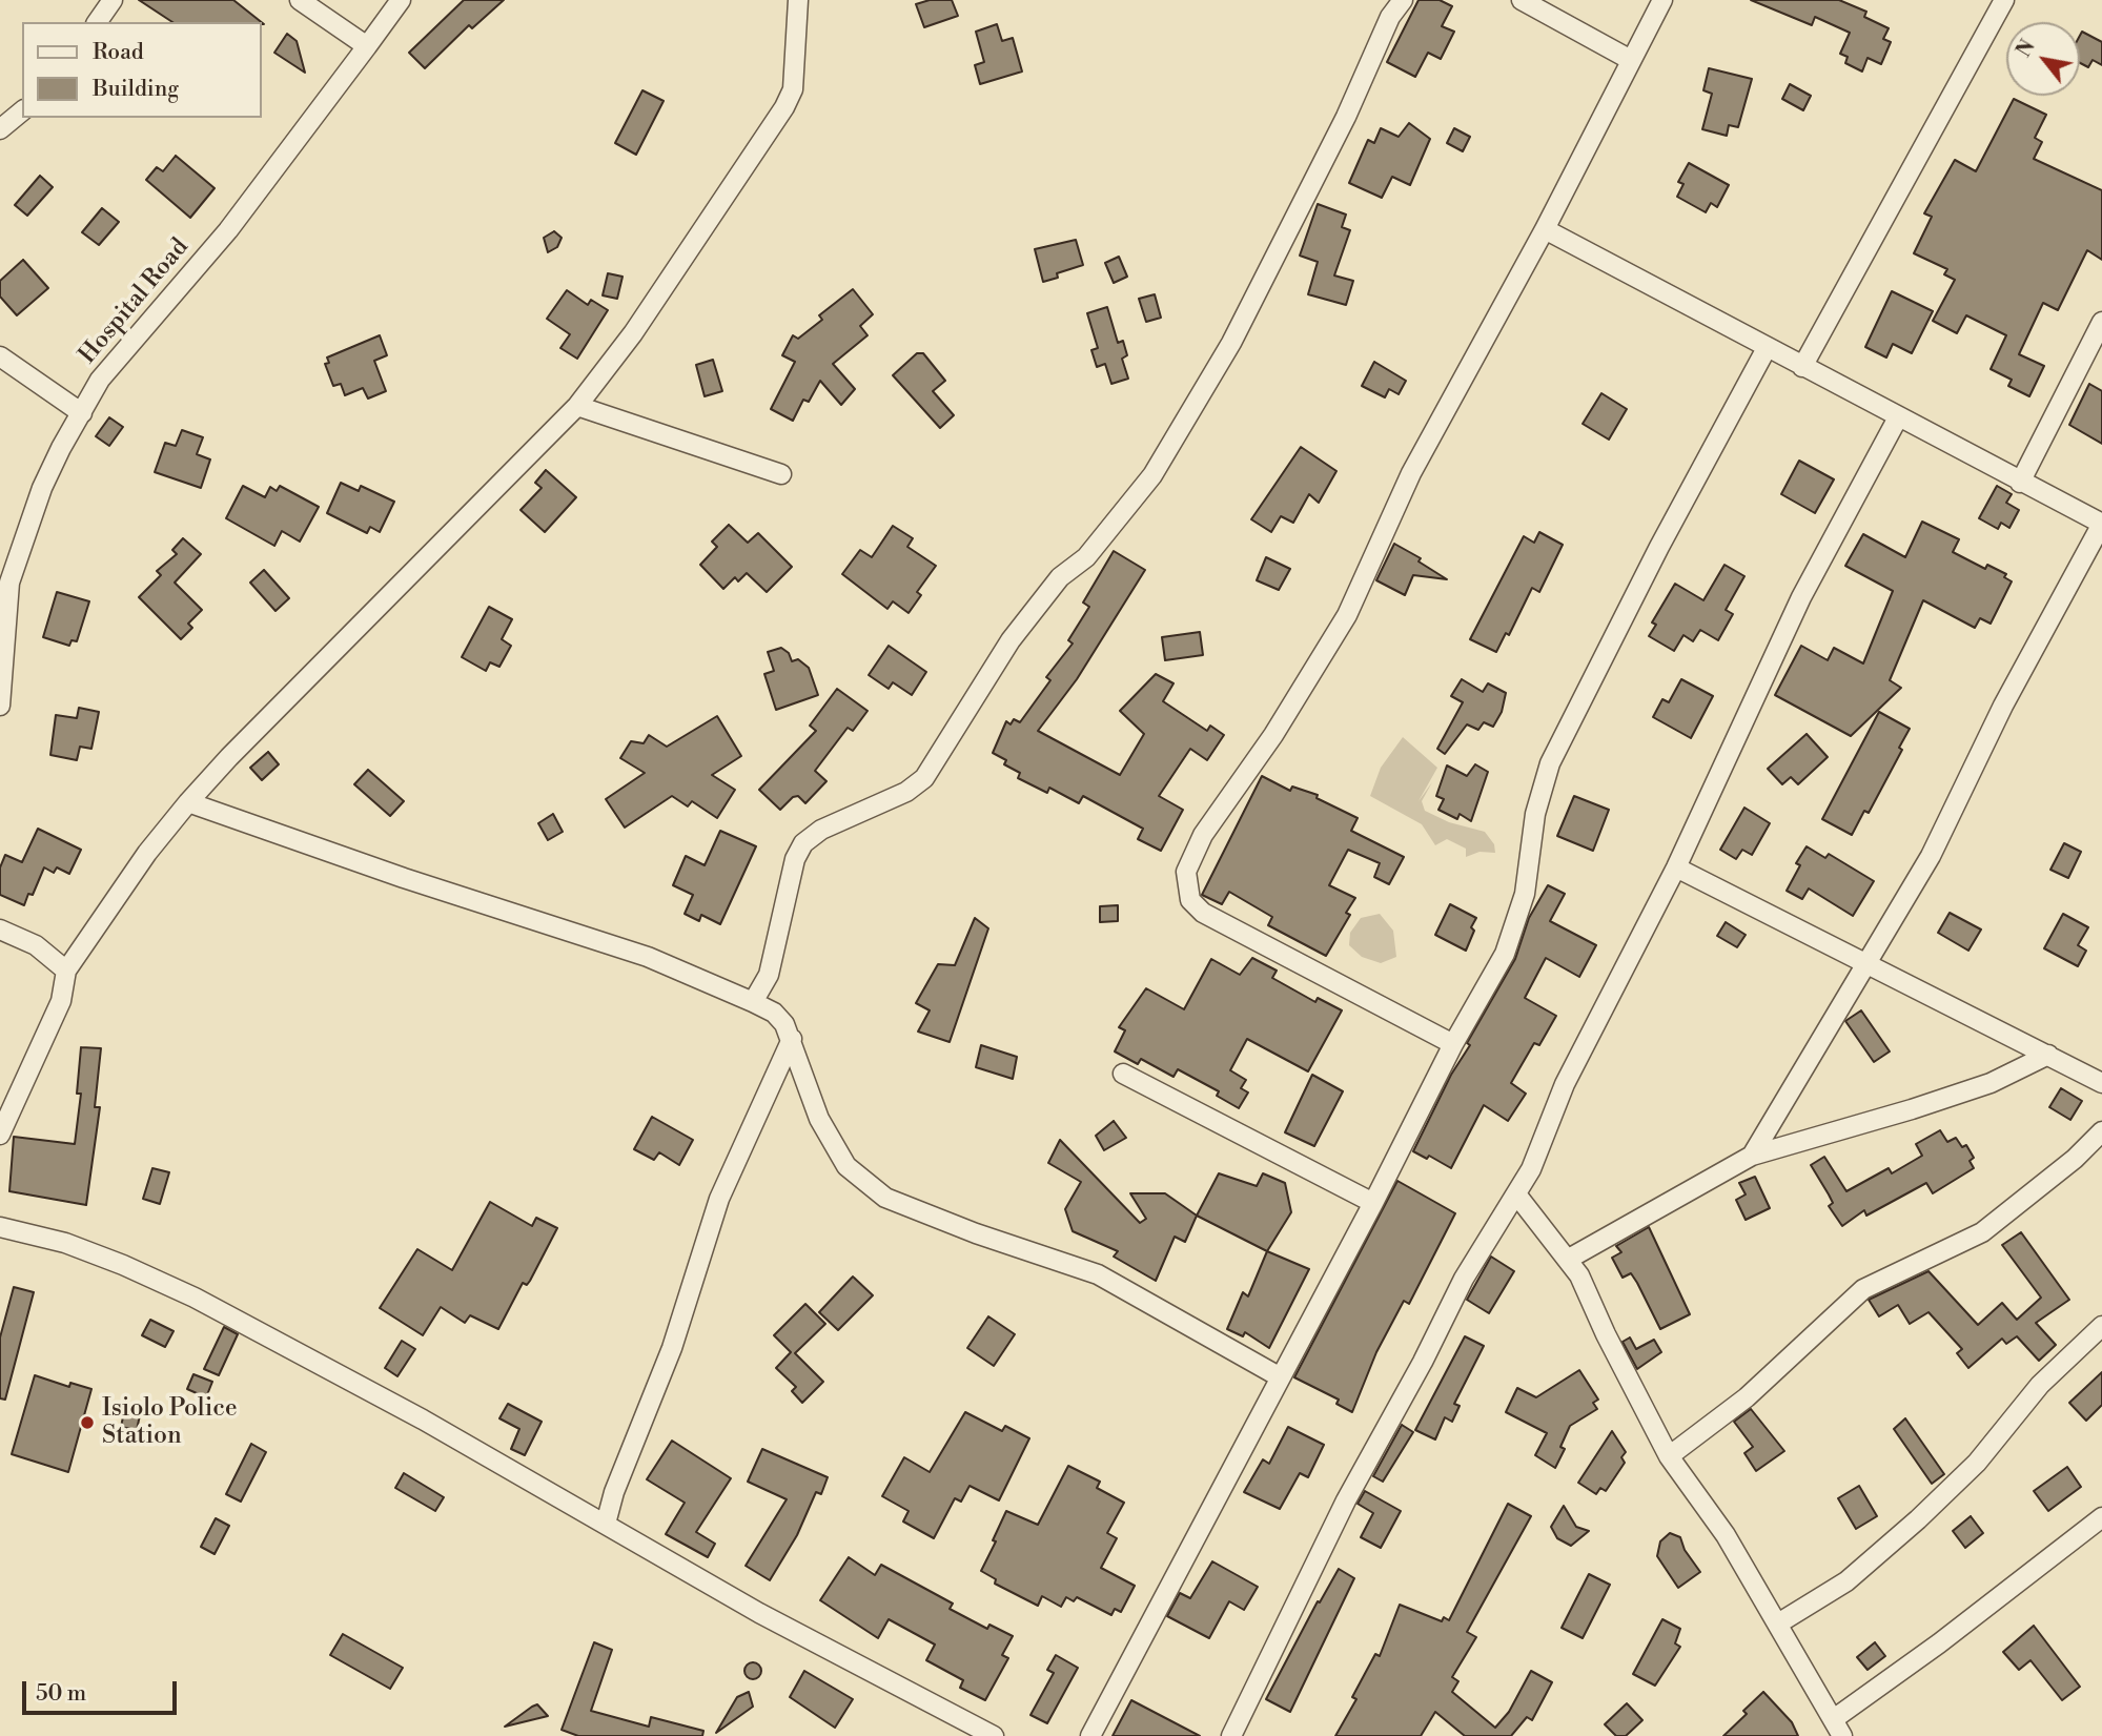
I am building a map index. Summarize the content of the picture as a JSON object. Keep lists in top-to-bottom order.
{
  "streets": {
    "street": ["Hospital Road"]
  },
  "places": ["Isiolo Police Station"],
  "legend": ["Road", "Building"],
  "scale_bar": "50 m",
  "north": "top left"
}
